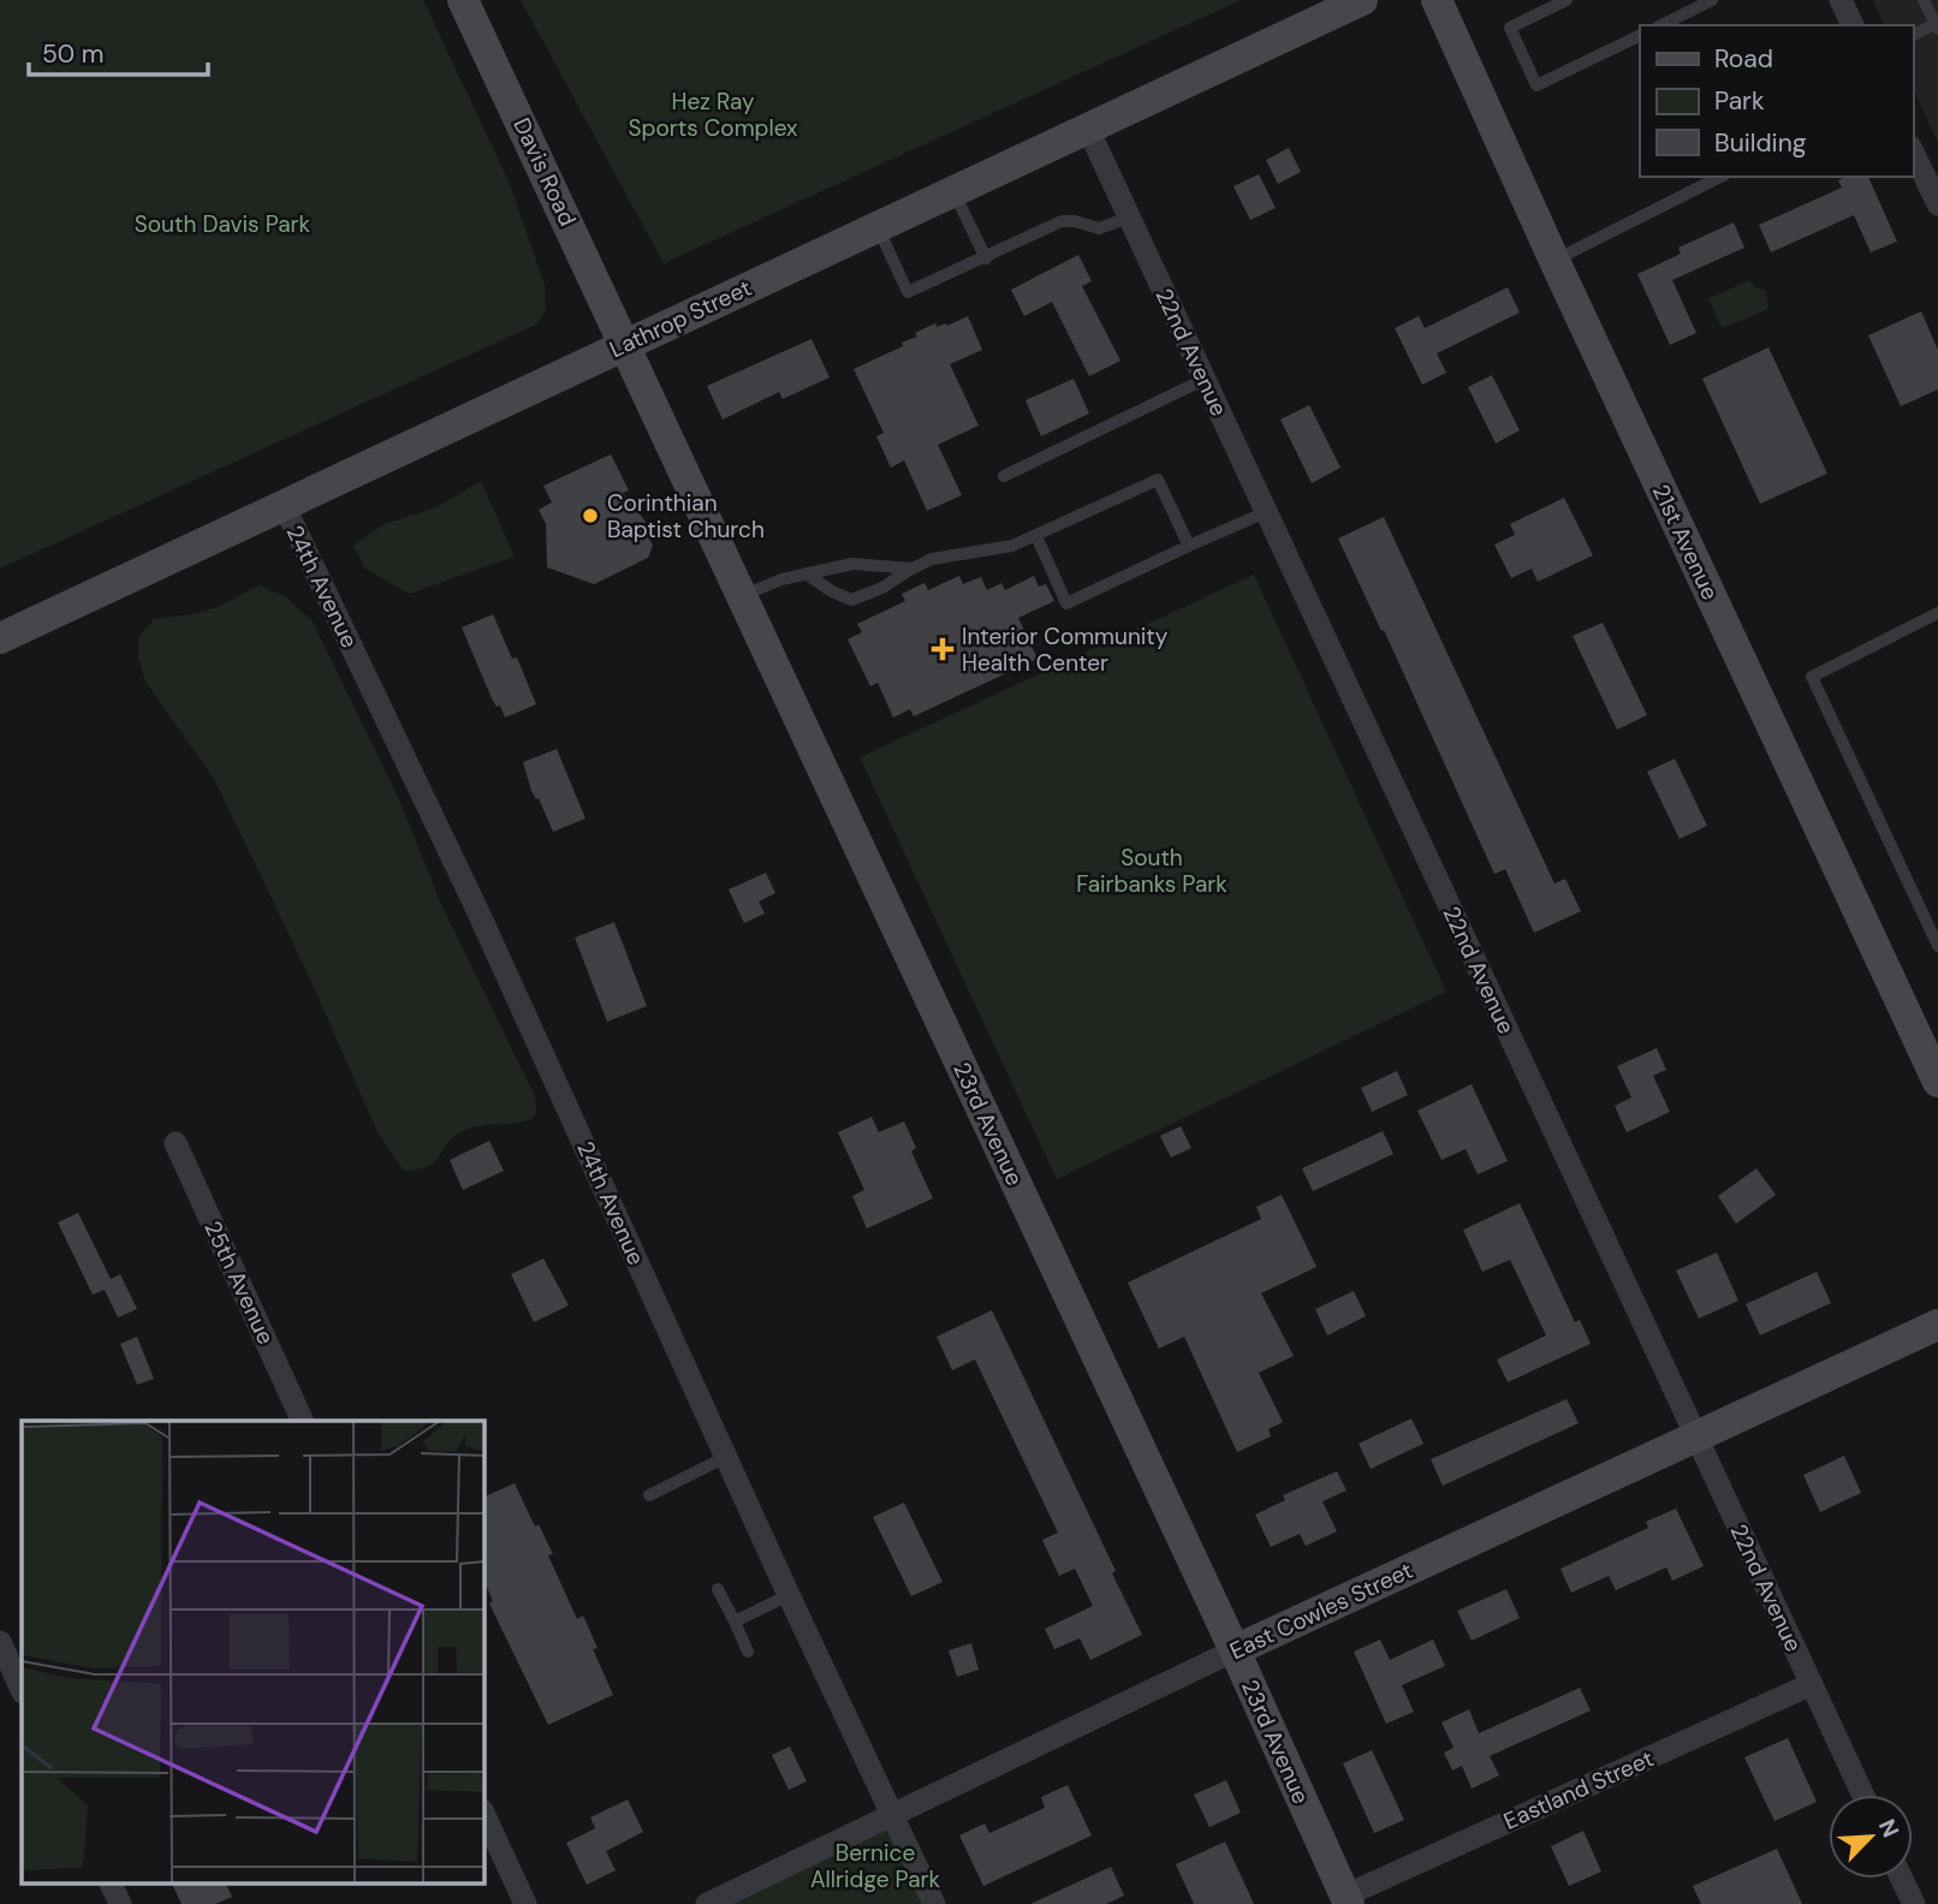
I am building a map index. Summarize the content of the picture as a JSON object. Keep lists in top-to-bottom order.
{
  "streets": {
    "street": [
      "Davis Road",
      "Lathrop Street",
      "22nd Avenue",
      "21st Avenue",
      "24th Avenue",
      "23rd Avenue",
      "25th Avenue",
      "East Cowles Street",
      "Eastland Street"
    ]
  },
  "crossings": [
    ["Davis Road", "Lathrop Street"],
    ["Davis Road", "23rd Avenue"],
    ["Lathrop Street", "22nd Avenue"],
    ["Lathrop Street", "24th Avenue"],
    ["Lathrop Street", "23rd Avenue"],
    ["22nd Avenue", "East Cowles Street"],
    ["22nd Avenue", "Eastland Street"],
    ["24th Avenue", "East Cowles Street"],
    ["23rd Avenue", "East Cowles Street"],
    ["23rd Avenue", "Eastland Street"]
  ],
  "parks": [
    "Hez Ray Sports Complex",
    "South Davis Park",
    "South Fairbanks Park",
    "Bernice Allridge Park"
  ],
  "places": {
    "other": ["Corinthian Baptist Church"],
    "health": ["Interior Community Health Center"]
  },
  "legend": ["Road", "Park", "Building"],
  "scale_bar": "50 m",
  "north": "top right"
}
